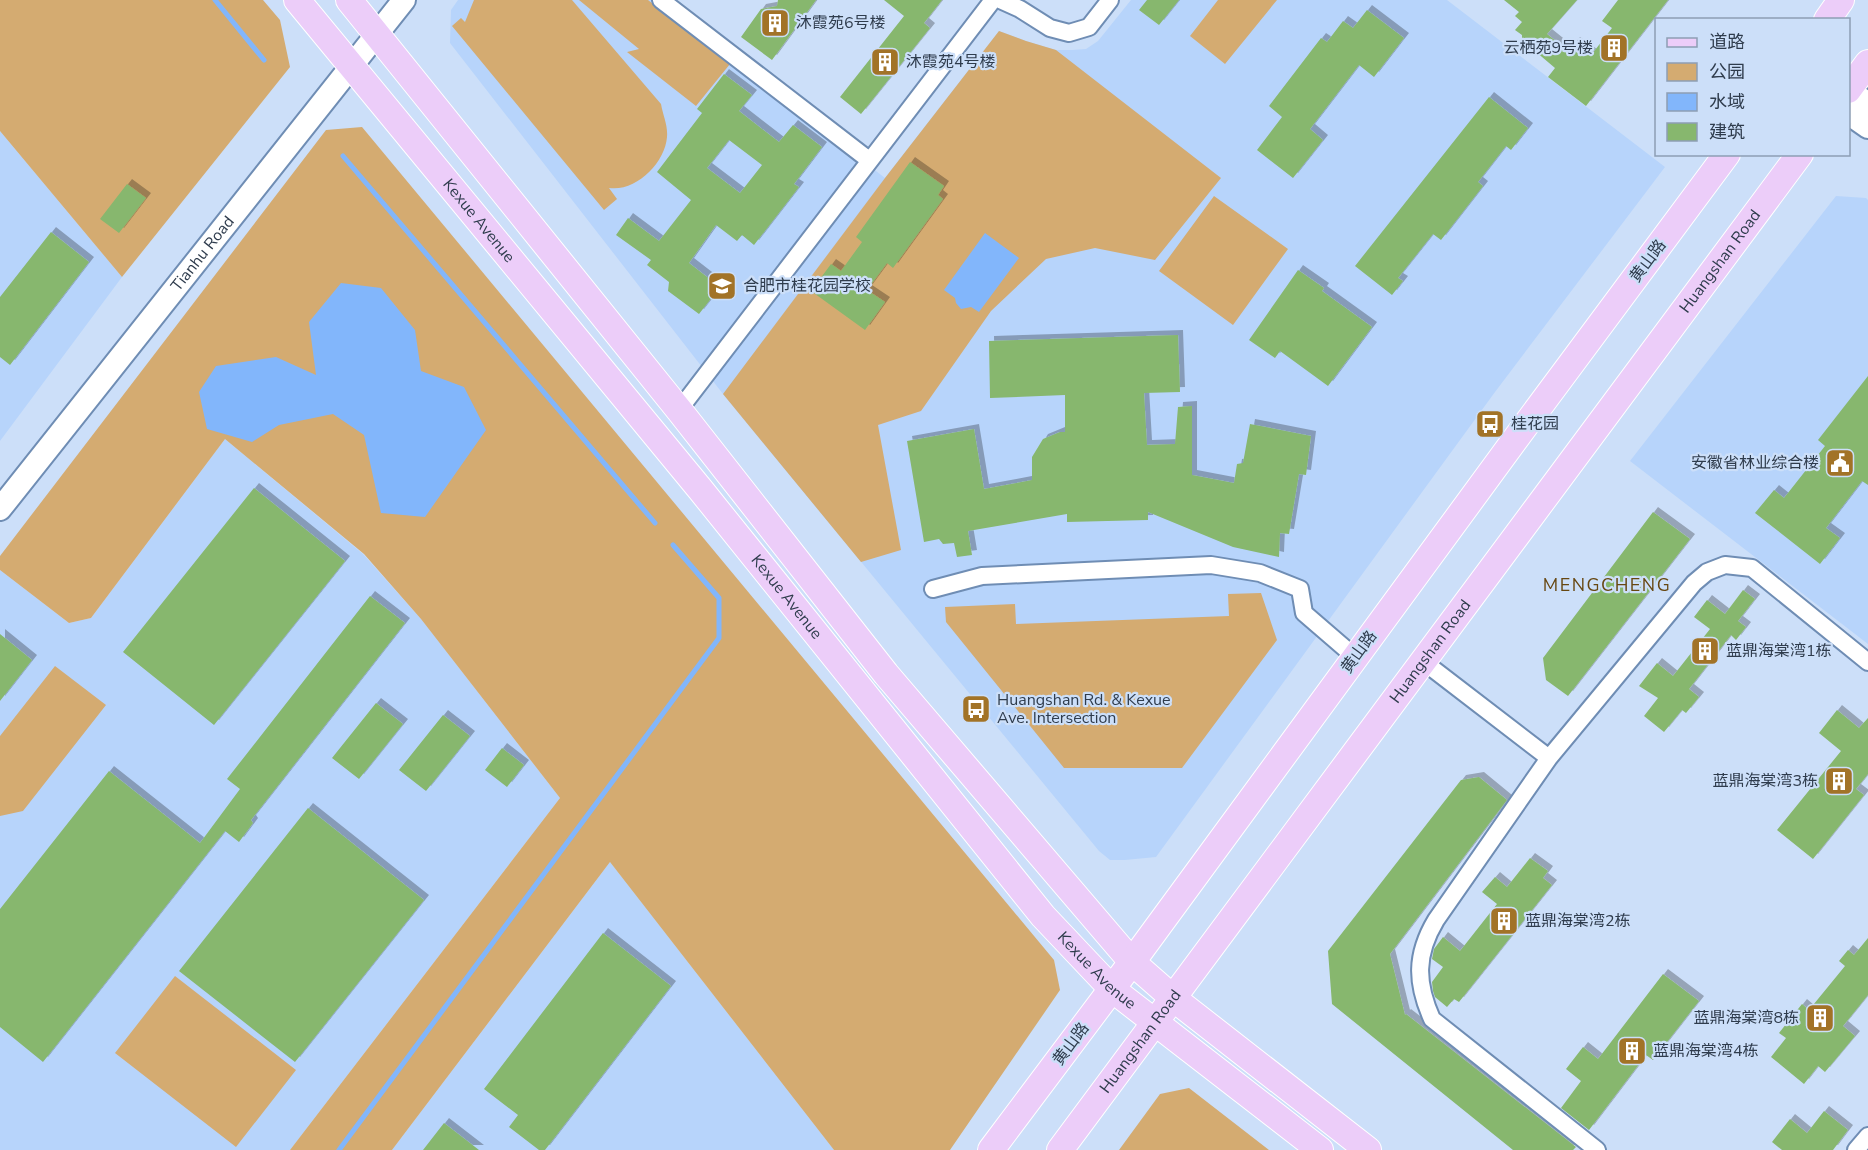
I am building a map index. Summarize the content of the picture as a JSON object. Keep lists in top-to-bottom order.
{
  "streets": {
    "main road": ["Kexue Avenue", "黄山路", "Huangshan Road"],
    "street": ["Tianhu Road"]
  },
  "crossings": [
    ["Kexue Avenue", "Tianhu Road"],
    ["Kexue Avenue", "黄山路"],
    ["Kexue Avenue", "Huangshan Road"]
  ],
  "districts": ["MENGCHENG"],
  "places": {
    "building": [
      "沐霞苑6号楼",
      "云栖苑9号楼",
      "沐霞苑4号楼",
      "蓝鼎海棠湾1栋",
      "蓝鼎海棠湾3栋",
      "蓝鼎海棠湾2栋",
      "蓝鼎海棠湾8栋",
      "蓝鼎海棠湾4栋"
    ],
    "school or university": ["合肥市桂花园学校"],
    "bus stop": ["桂花园", "Huangshan Rd. & Kexue Ave. Intersection"],
    "public building": ["安徽省林业综合楼"]
  },
  "legend": [
    "道路",
    "公园",
    "水域",
    "建筑"
  ]
}
